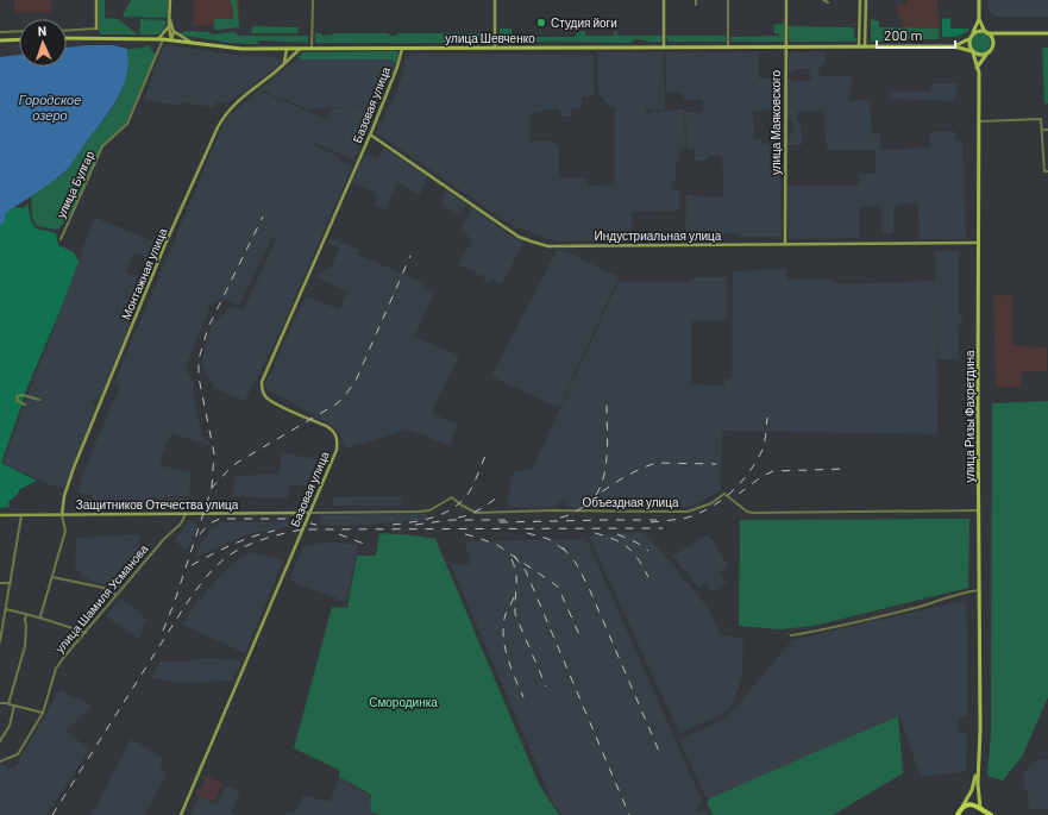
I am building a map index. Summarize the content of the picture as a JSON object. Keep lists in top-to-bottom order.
{
  "streets": {
    "main road": ["улица Шевченко", "улица Ризы Фахретдина"],
    "street": [
      "Базовая улица",
      "улица Маяковского",
      "улица Булгар",
      "Индустриальная улица",
      "Монтажная улица",
      "Объездная улица",
      "Защитников Отечества улица",
      "улица Шамиля Усманова"
    ]
  },
  "crossings": [
    ["улица Шевченко", "Базовая улица"],
    ["улица Шевченко", "улица Маяковского"],
    ["улица Шевченко", "улица Булгар"],
    ["улица Шевченко", "Монтажная улица"],
    ["Базовая улица", "Индустриальная улица"],
    ["Базовая улица", "Объездная улица"],
    ["Базовая улица", "Защитников Отечества улица"],
    ["улица Маяковского", "Индустриальная улица"],
    ["Индустриальная улица", "улица Ризы Фахретдина"],
    ["Монтажная улица", "Защитников Отечества улица"],
    ["улица Ризы Фахретдина", "Объездная улица"],
    ["Объездная улица", "Защитников Отечества улица"],
    ["Защитников Отечества улица", "улица Шамиля Усманова"]
  ],
  "water": ["Городское озеро"],
  "parks": ["Смородинка"],
  "places": ["Студия йоги"],
  "scale_bar": "200 m",
  "north": "top"
}
